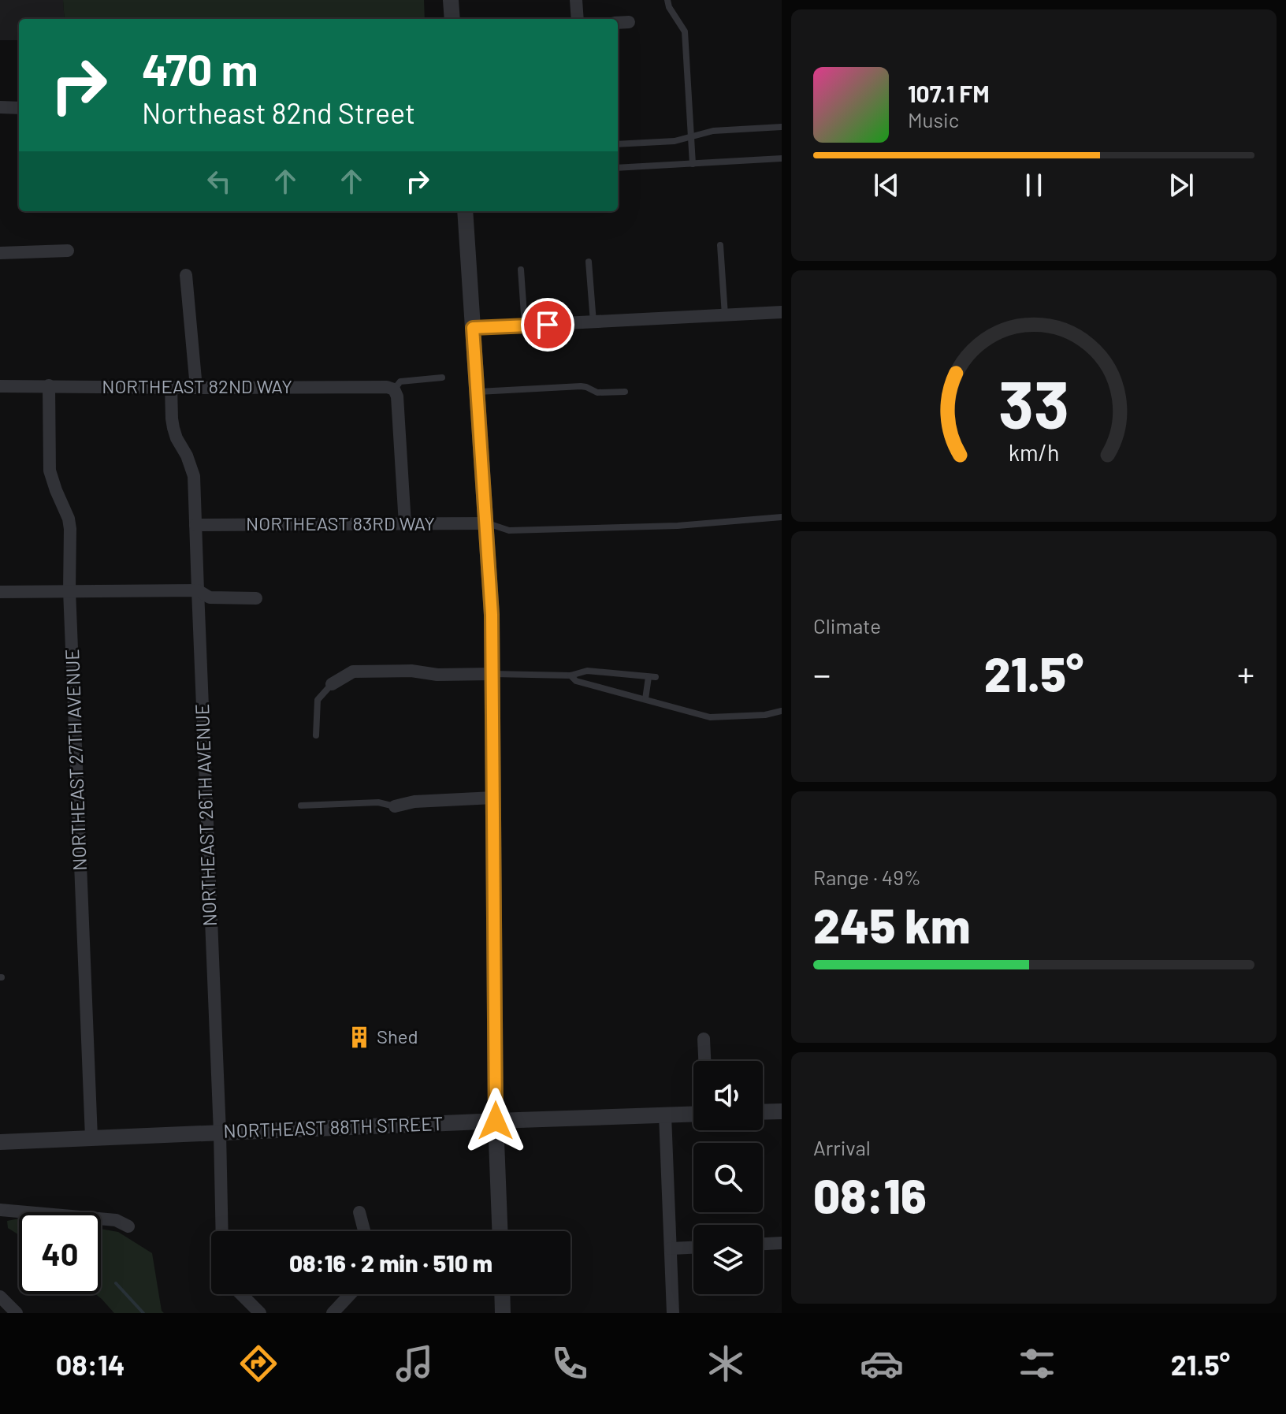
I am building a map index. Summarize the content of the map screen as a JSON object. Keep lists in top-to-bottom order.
{
  "streets": {
    "street": [
      "NORTHEAST 82ND WAY",
      "NORTHEAST 83RD WAY",
      "NORTHEAST 27TH AVENUE",
      "NORTHEAST 26TH AVENUE",
      "NORTHEAST 88TH STREET"
    ]
  },
  "crossings": [
    ["NORTHEAST 82ND WAY", "NORTHEAST 27TH AVENUE"],
    ["NORTHEAST 82ND WAY", "NORTHEAST 26TH AVENUE"],
    ["NORTHEAST 83RD WAY", "NORTHEAST 26TH AVENUE"],
    ["NORTHEAST 27TH AVENUE", "NORTHEAST 88TH STREET"],
    ["NORTHEAST 26TH AVENUE", "NORTHEAST 88TH STREET"]
  ],
  "places": {
    "building": ["Shed"]
  },
  "page": {
    "turn": ["470 m", "Northeast 82nd Street"],
    "song": ["107.1 FM", "Music"],
    "tile": [
      "Climate",
      ["Range · 49%", "245 km"],
      ["Arrival", "08:16"]
    ],
    "heat": ["−", "21.5°", "+"],
    "limit": "40",
    "trip": "08:16 · 2 min · 510 m",
    "tabs": ["08:14", "21.5°"],
    "gauge": ["33", "km/h"]
  }
}
